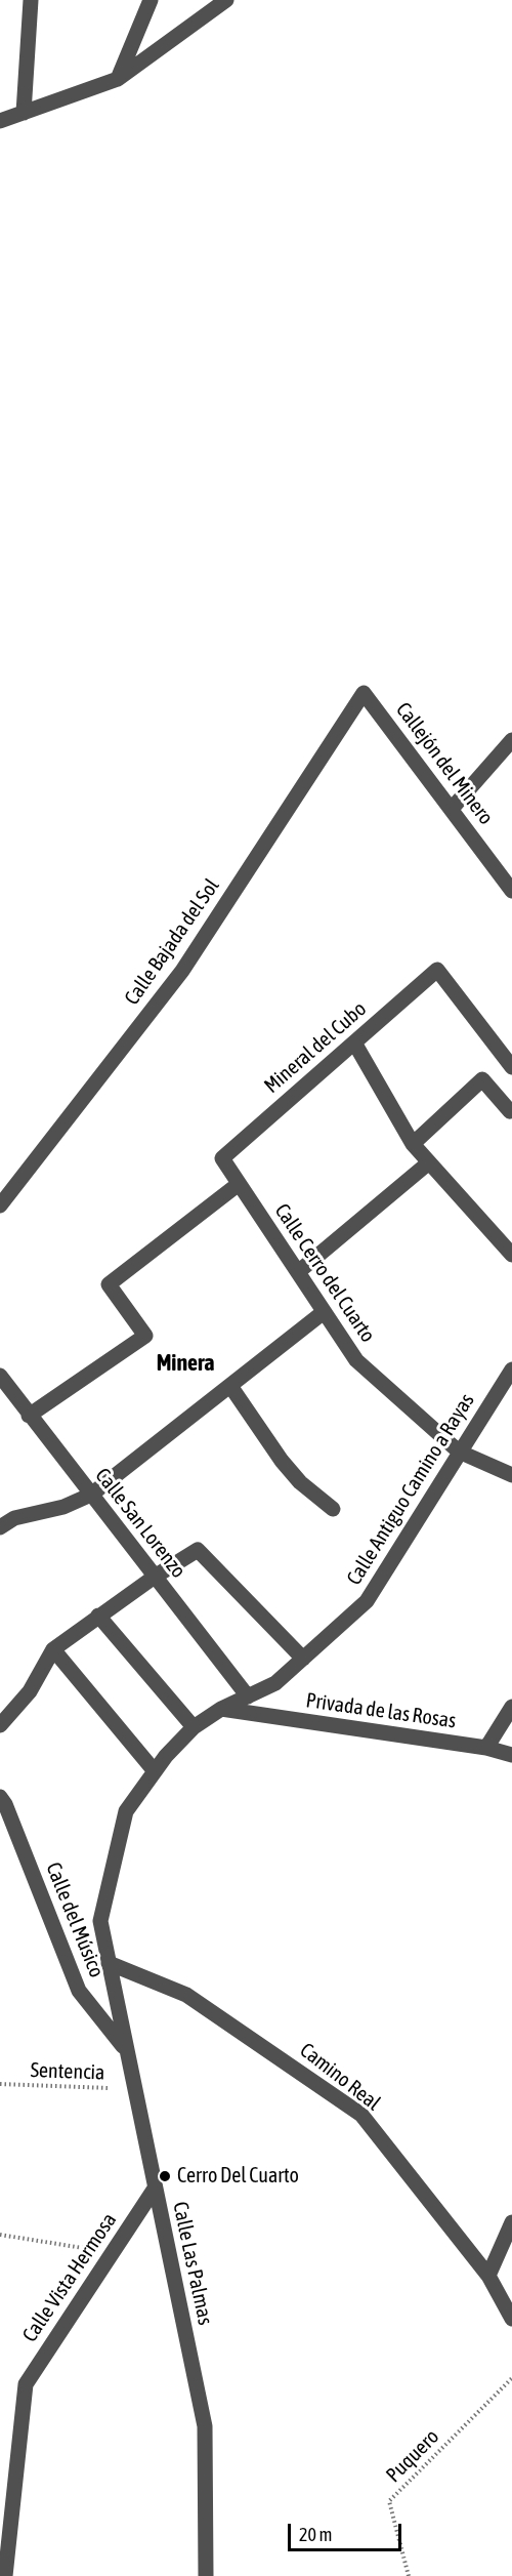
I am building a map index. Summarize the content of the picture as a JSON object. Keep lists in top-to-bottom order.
{
  "streets": {
    "street": [
      "Callejón del Minero",
      "Calle Bajada del Sol",
      "Mineral del Cubo",
      "Calle Cerro del Cuarto",
      "Calle Antiguo Camino a Rayas",
      "Calle San Lorenzo",
      "Privada de las Rosas",
      "Calle del Músico",
      "Camino Real",
      "Calle Las Palmas",
      "Calle Vista Hermosa"
    ],
    "path": ["Sentencia", "Puquero"]
  },
  "crossings": [
    ["Callejón del Minero", "Calle Bajada del Sol"],
    ["Mineral del Cubo", "Calle Cerro del Cuarto"],
    ["Calle Cerro del Cuarto", "Calle Antiguo Camino a Rayas"],
    ["Calle Antiguo Camino a Rayas", "Calle San Lorenzo"],
    ["Calle Antiguo Camino a Rayas", "Privada de las Rosas"],
    ["Calle Antiguo Camino a Rayas", "Camino Real"],
    ["Calle Antiguo Camino a Rayas", "Calle Las Palmas"],
    ["Calle del Músico", "Calle Las Palmas"],
    ["Sentencia", "Calle Las Palmas"],
    ["Camino Real", "Calle Las Palmas"],
    ["Calle Las Palmas", "Calle Vista Hermosa"]
  ],
  "districts": ["Minera"],
  "places": ["Cerro Del Cuarto"],
  "scale_bar": "20 m"
}
